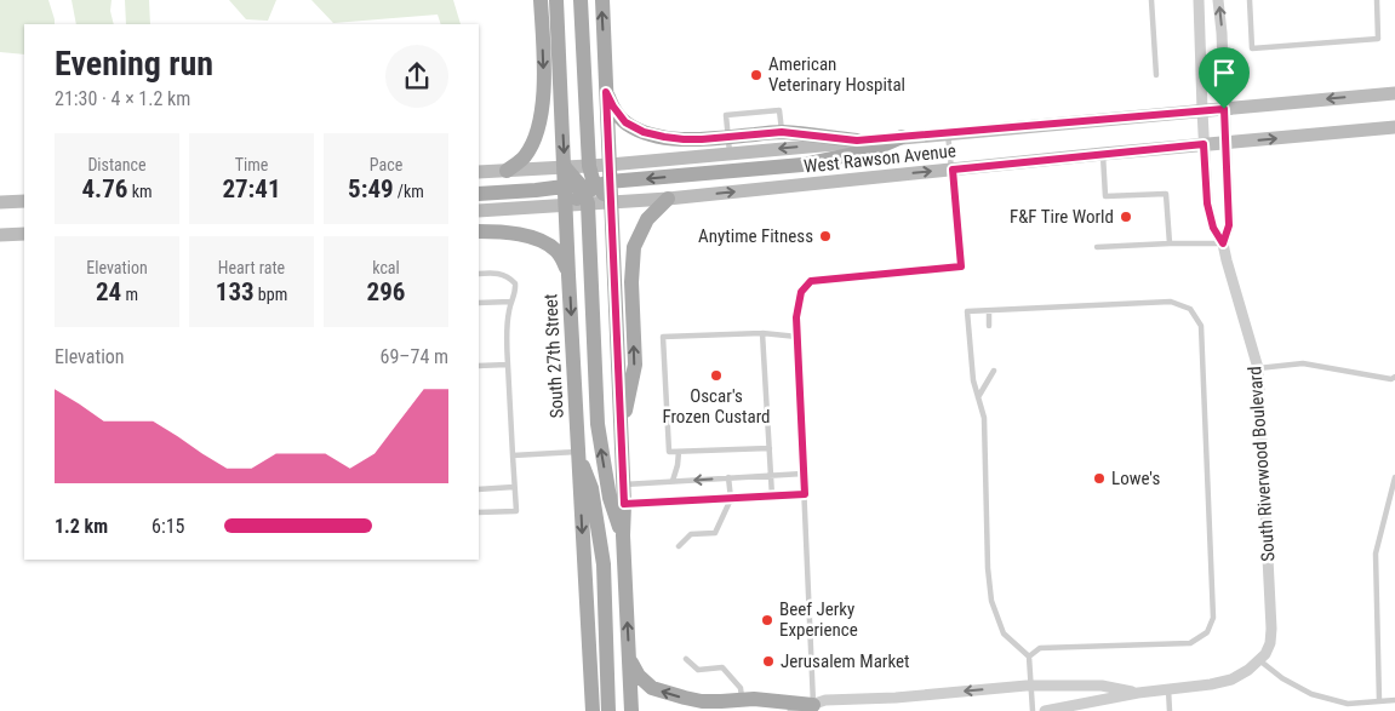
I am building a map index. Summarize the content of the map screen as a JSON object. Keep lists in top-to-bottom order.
{
  "streets": {
    "main road": ["West Rawson Avenue", "South 27th Street"],
    "street": ["South Riverwood Boulevard"]
  },
  "crossings": [
    ["West Rawson Avenue", "South Riverwood Boulevard"]
  ],
  "places": [
    "American Veterinary Hospital",
    "F&F Tire World",
    "Anytime Fitness",
    "Oscar's Frozen Custard",
    "Lowe's",
    "Beef Jerky Experience",
    "Jerusalem Market"
  ],
  "page": {
    "heading": ["Evening run", "21:30 · 4 × 1.2 km"],
    "stats": [
      ["Distance", "4.76 km"],
      ["Time", "27:41"],
      ["Pace", "5:49 /km"],
      ["Elevation", "24 m"],
      ["Heart rate", "133 bpm"],
      ["kcal", "296"]
    ],
    "chart": ["Elevation", "69–74 m"],
    "list": [
      {
        "name": "1.2 km",
        "note": "6:15"
      }
    ]
  }
}
